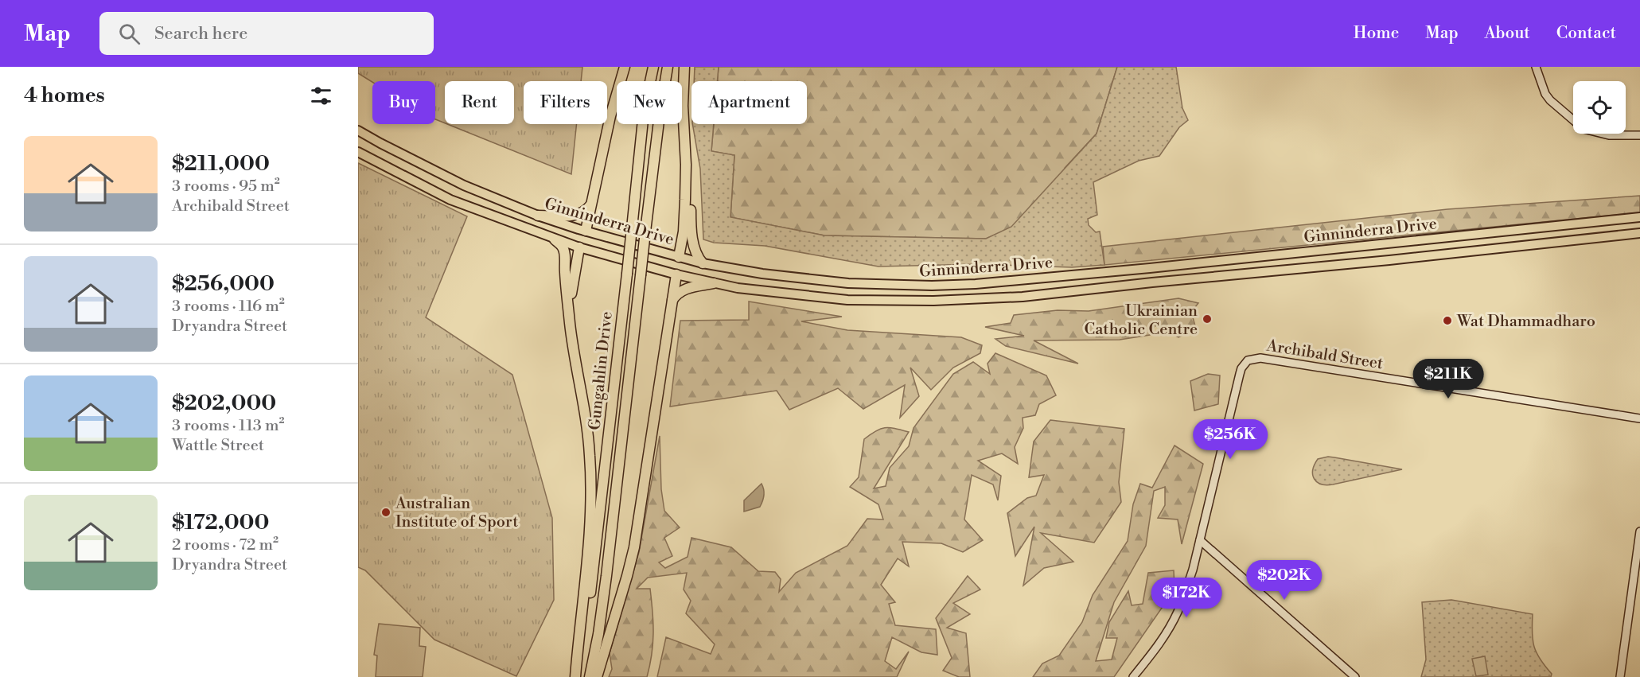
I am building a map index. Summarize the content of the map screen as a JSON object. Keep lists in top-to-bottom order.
{
  "streets": {
    "highway": ["Gungahlin Drive"],
    "main road": ["Ginninderra Drive"],
    "street": ["Archibald Street"]
  },
  "places": ["Ukrainian Catholic Centre", "Wat Dhammadharo", "Australian Institute of Sport"],
  "page": {
    "header": "Map",
    "search": "Search here",
    "nav": [
      "Home",
      "Map",
      "About",
      "Contact"
    ],
    "heading": "4 homes",
    "chip": [
      "Buy",
      "Rent",
      "Filters",
      "New",
      "Apartment"
    ],
    "list": [
      {
        "name": "$211,000",
        "note": "3 rooms · 95 m² · Archibald Street"
      },
      {
        "name": "$256,000",
        "note": "3 rooms · 116 m² · Dryandra Street"
      },
      {
        "name": "$202,000",
        "note": "3 rooms · 113 m² · Wattle Street"
      },
      {
        "name": "$172,000",
        "note": "2 rooms · 72 m² · Dryandra Street"
      }
    ],
    "price": [
      "$211K",
      "$256K",
      "$202K",
      "$172K"
    ]
  }
}
